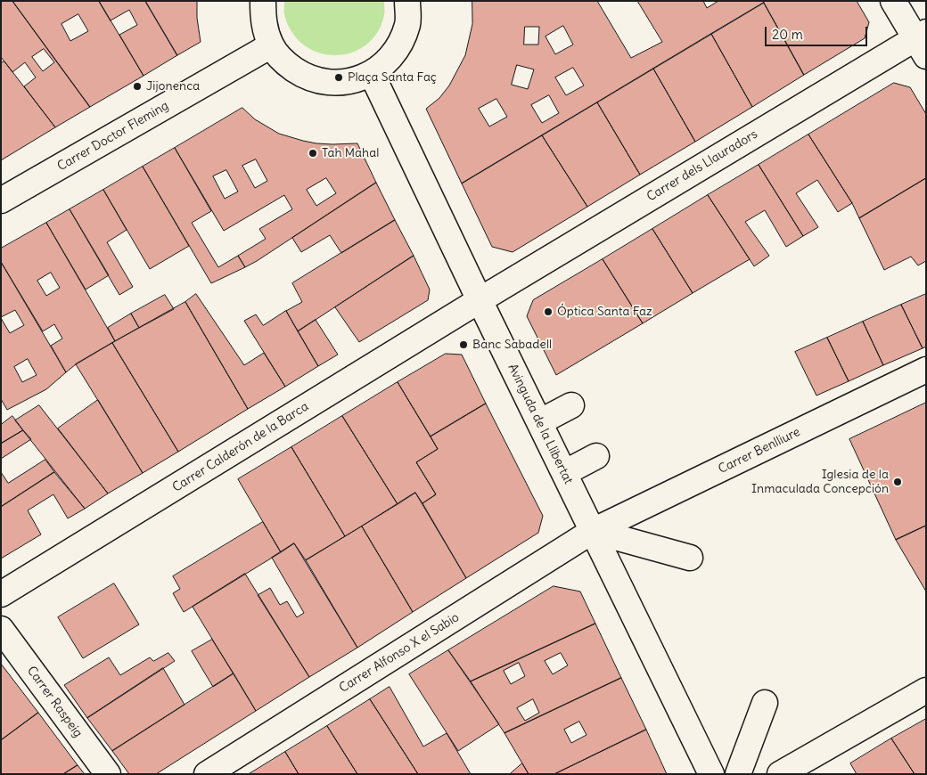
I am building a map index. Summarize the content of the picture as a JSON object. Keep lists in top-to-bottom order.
{
  "streets": {
    "street": [
      "Carrer Doctor Fleming",
      "Carrer dels Llauradors",
      "Avinguda de la Llibertat",
      "Carrer Calderón de la Barca",
      "Carrer Benlliure",
      "Carrer Alfonso X el Sabio",
      "Carrer Raspeig"
    ]
  },
  "crossings": [
    ["Carrer dels Llauradors", "Avinguda de la Llibertat"],
    ["Carrer dels Llauradors", "Carrer Calderón de la Barca"],
    ["Avinguda de la Llibertat", "Carrer Calderón de la Barca"],
    ["Avinguda de la Llibertat", "Carrer Benlliure"],
    ["Avinguda de la Llibertat", "Carrer Alfonso X el Sabio"],
    ["Carrer Benlliure", "Carrer Alfonso X el Sabio"]
  ],
  "places": [
    "Plaça Santa Faç",
    "Jijonenca",
    "Tah Mahal",
    "Óptica Santa Faz",
    "Banc Sabadell",
    "Iglesia de la Inmaculada Concepción"
  ],
  "scale_bar": "20 m"
}
